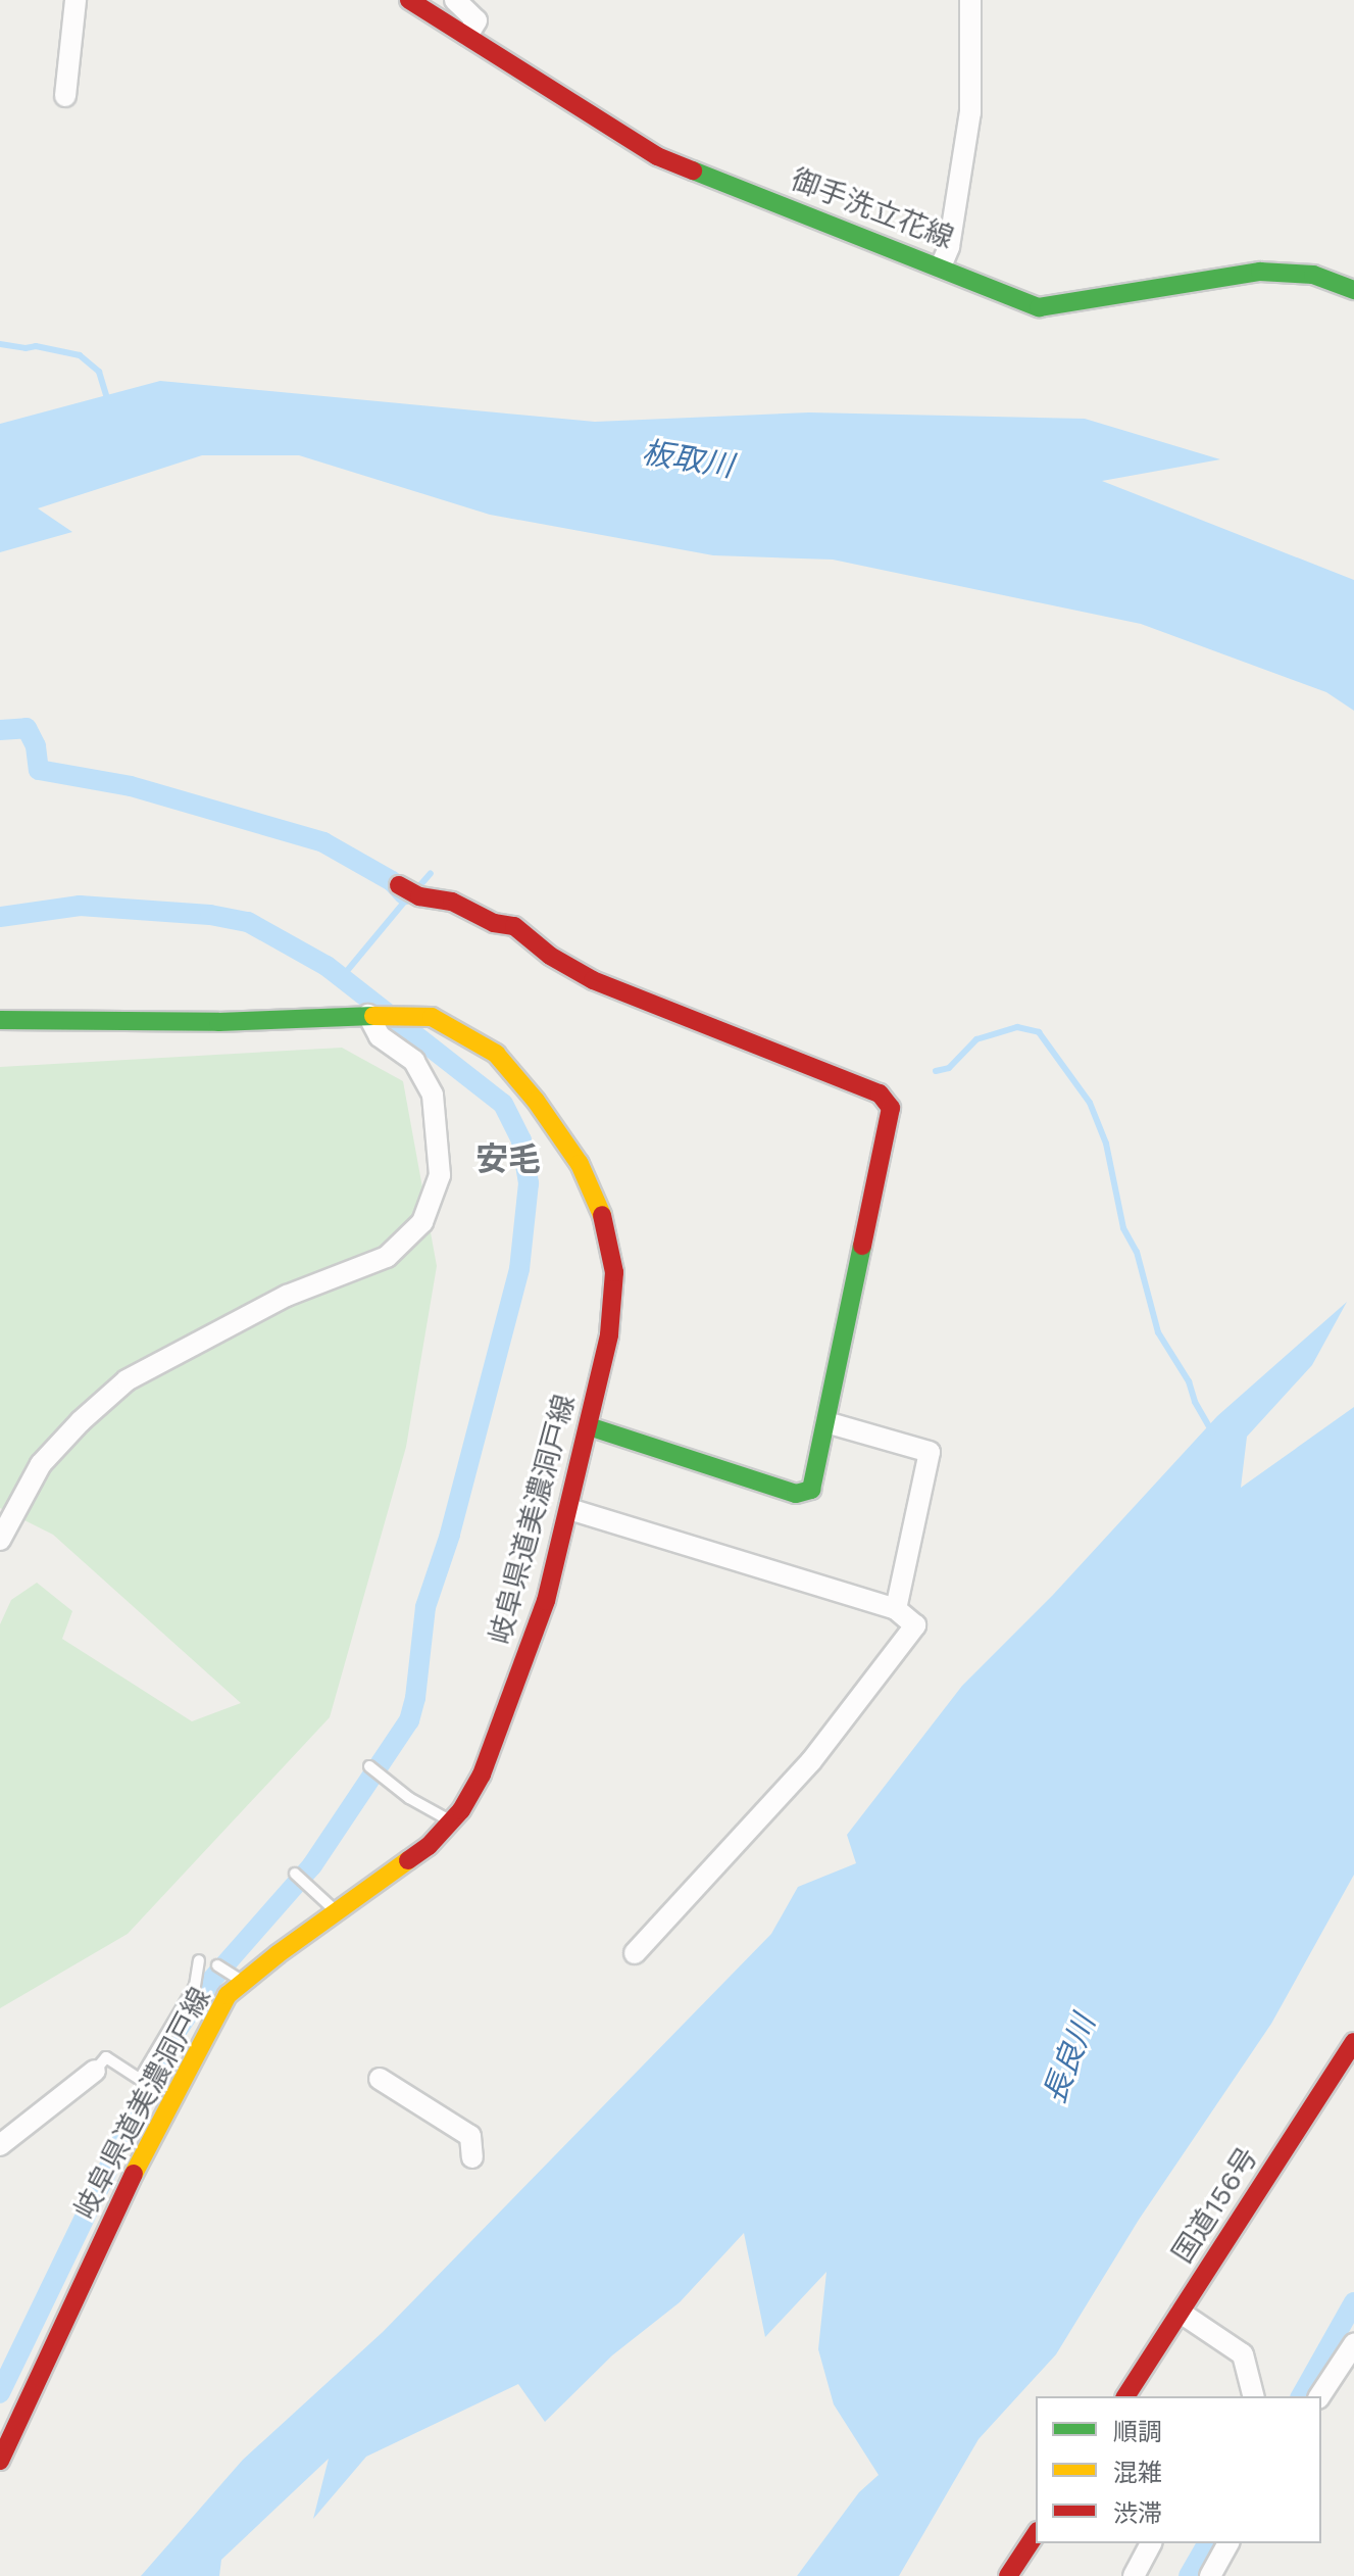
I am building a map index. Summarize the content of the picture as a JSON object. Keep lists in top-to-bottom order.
{
  "streets": {
    "main road": ["御手洗立花線", "岐阜県道美濃洞戸線", "国道156号"]
  },
  "districts": ["安毛"],
  "water": ["板取川", "長良川"],
  "legend": ["順調", "混雑", "渋滞"]
}
